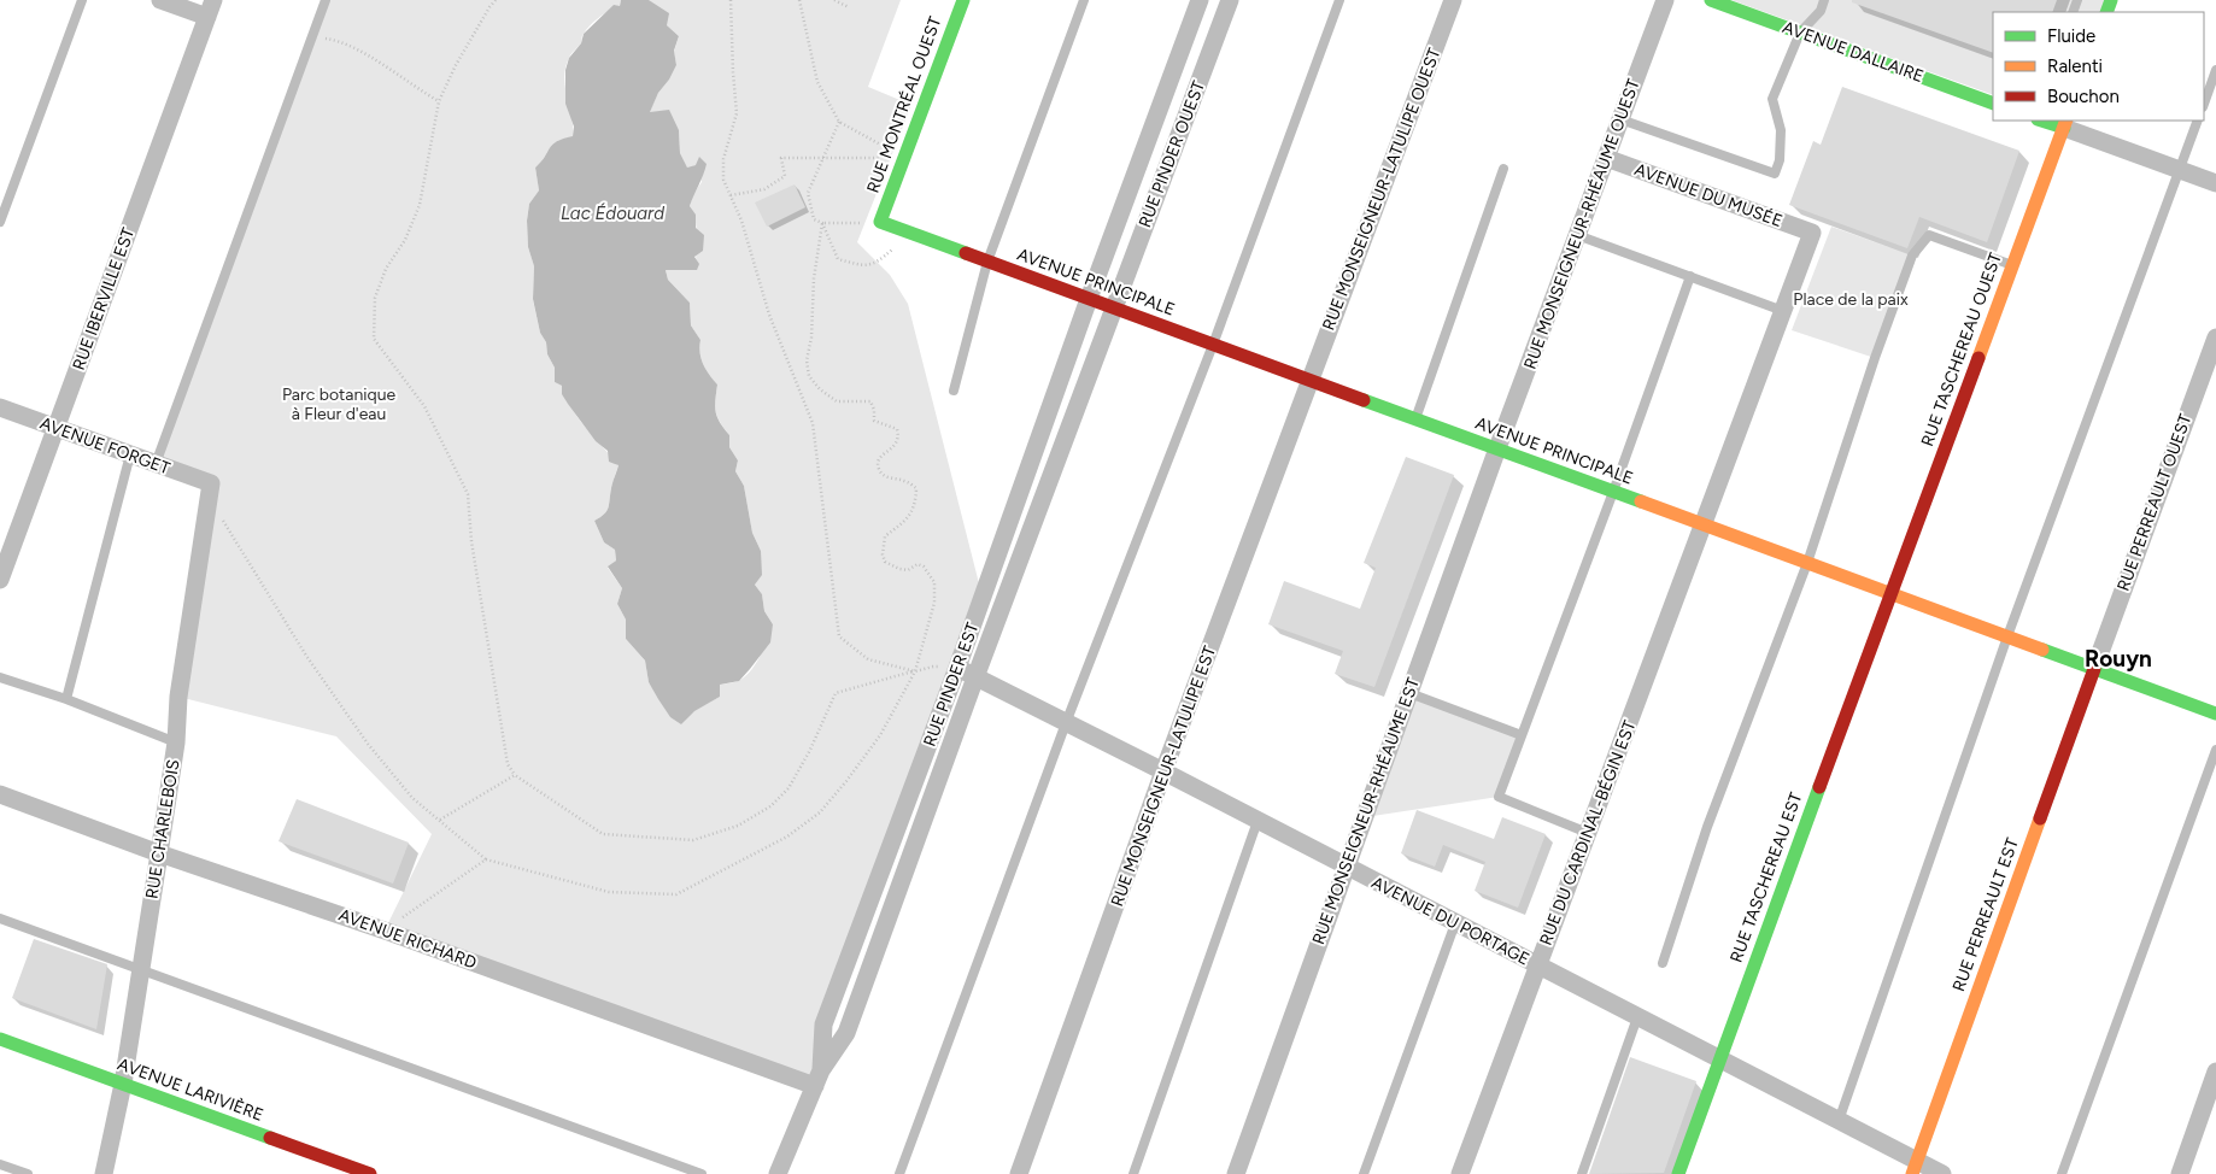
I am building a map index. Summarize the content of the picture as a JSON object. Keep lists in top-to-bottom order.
{
  "streets": {
    "street": [
      "AVENUE DALLAIRE",
      "RUE MONTRÉAL OUEST",
      "RUE PINDER OUEST",
      "RUE MONSEIGNEUR-LATULIPE OUEST",
      "AVENUE DU MUSÉE",
      "RUE MONSEIGNEUR-RHÉAUME OUEST",
      "AVENUE PRINCIPALE",
      "RUE IBERVILLE EST",
      "RUE TASCHEREAU OUEST",
      "AVENUE FORGET",
      "RUE PERREAULT OUEST",
      "RUE PINDER EST",
      "RUE MONSEIGNEUR-LATULIPE EST",
      "RUE MONSEIGNEUR-RHÉAUME EST",
      "RUE CHARLEBOIS",
      "RUE DU CARDINAL-BÉGIN EST",
      "RUE TASCHEREAU EST",
      "RUE PERREAULT EST",
      "AVENUE DU PORTAGE",
      "AVENUE RICHARD",
      "AVENUE LARIVIÈRE"
    ]
  },
  "crossings": [
    ["RUE MONTRÉAL OUEST", "AVENUE PRINCIPALE"],
    ["RUE PINDER OUEST", "AVENUE PRINCIPALE"],
    ["RUE PINDER OUEST", "RUE PINDER EST"],
    ["RUE MONSEIGNEUR-LATULIPE OUEST", "AVENUE PRINCIPALE"],
    ["RUE MONSEIGNEUR-LATULIPE OUEST", "RUE MONSEIGNEUR-LATULIPE EST"],
    ["AVENUE DU MUSÉE", "RUE MONSEIGNEUR-RHÉAUME OUEST"],
    ["AVENUE DU MUSÉE", "RUE DU CARDINAL-BÉGIN EST"],
    ["RUE MONSEIGNEUR-RHÉAUME OUEST", "AVENUE PRINCIPALE"],
    ["RUE MONSEIGNEUR-RHÉAUME OUEST", "RUE MONSEIGNEUR-RHÉAUME EST"],
    ["AVENUE PRINCIPALE", "RUE TASCHEREAU OUEST"],
    ["AVENUE PRINCIPALE", "RUE PERREAULT OUEST"],
    ["AVENUE PRINCIPALE", "RUE PINDER EST"],
    ["AVENUE PRINCIPALE", "RUE MONSEIGNEUR-LATULIPE EST"],
    ["AVENUE PRINCIPALE", "RUE MONSEIGNEUR-RHÉAUME EST"],
    ["AVENUE PRINCIPALE", "RUE DU CARDINAL-BÉGIN EST"],
    ["AVENUE PRINCIPALE", "RUE TASCHEREAU EST"],
    ["AVENUE PRINCIPALE", "RUE PERREAULT EST"],
    ["RUE IBERVILLE EST", "AVENUE FORGET"],
    ["RUE TASCHEREAU OUEST", "RUE TASCHEREAU EST"],
    ["AVENUE FORGET", "RUE CHARLEBOIS"],
    ["RUE PERREAULT OUEST", "RUE PERREAULT EST"],
    ["RUE PINDER EST", "AVENUE DU PORTAGE"],
    ["RUE PINDER EST", "AVENUE RICHARD"],
    ["RUE MONSEIGNEUR-LATULIPE EST", "AVENUE DU PORTAGE"],
    ["RUE MONSEIGNEUR-RHÉAUME EST", "AVENUE DU PORTAGE"],
    ["RUE CHARLEBOIS", "AVENUE RICHARD"],
    ["RUE CHARLEBOIS", "AVENUE LARIVIÈRE"],
    ["RUE DU CARDINAL-BÉGIN EST", "AVENUE DU PORTAGE"],
    ["RUE TASCHEREAU EST", "AVENUE DU PORTAGE"],
    ["RUE PERREAULT EST", "AVENUE DU PORTAGE"]
  ],
  "districts": ["Rouyn"],
  "water": ["Lac Édouard"],
  "parks": ["Place de la paix", "Parc botanique à Fleur d'eau"],
  "legend": ["Fluide", "Ralenti", "Bouchon"]
}
